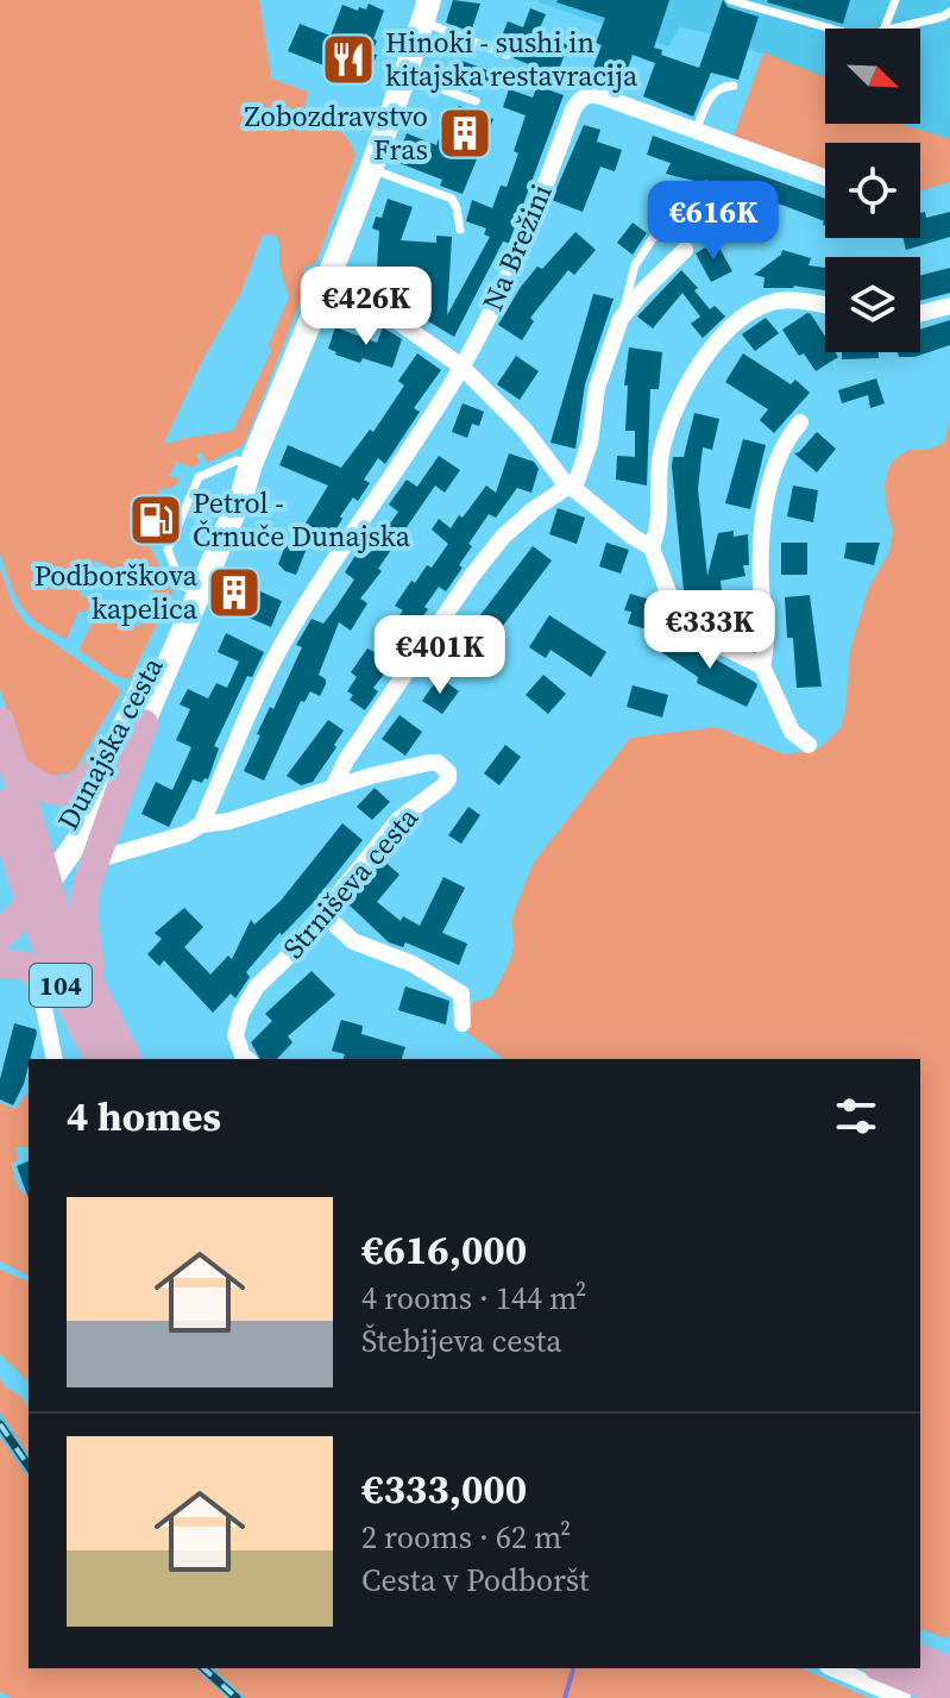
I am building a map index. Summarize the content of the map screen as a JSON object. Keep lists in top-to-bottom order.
{
  "streets": {
    "main road": ["Dunajska cesta", "104"],
    "street": ["Na Brežini", "Strniševa cesta"]
  },
  "crossings": [
    ["Na Brežini", "Strniševa cesta"],
    ["Dunajska cesta", "104"]
  ],
  "places": {
    "restaurant": ["Hinoki - sushi in kitajska restavracija"],
    "building": ["Zobozdravstvo Fras", "Podborškova kapelica"],
    "fuel station": ["Petrol - Črnuče Dunajska"]
  },
  "north": "bottom right",
  "page": {
    "price": [
      "€616K",
      "€426K",
      "€333K",
      "€401K"
    ],
    "heading": "4 homes",
    "list": [
      {
        "name": "€616,000",
        "note": "4 rooms · 144 m² · Štebijeva cesta"
      },
      {
        "name": "€333,000",
        "note": "2 rooms · 62 m² · Cesta v Podboršt"
      }
    ]
  }
}
